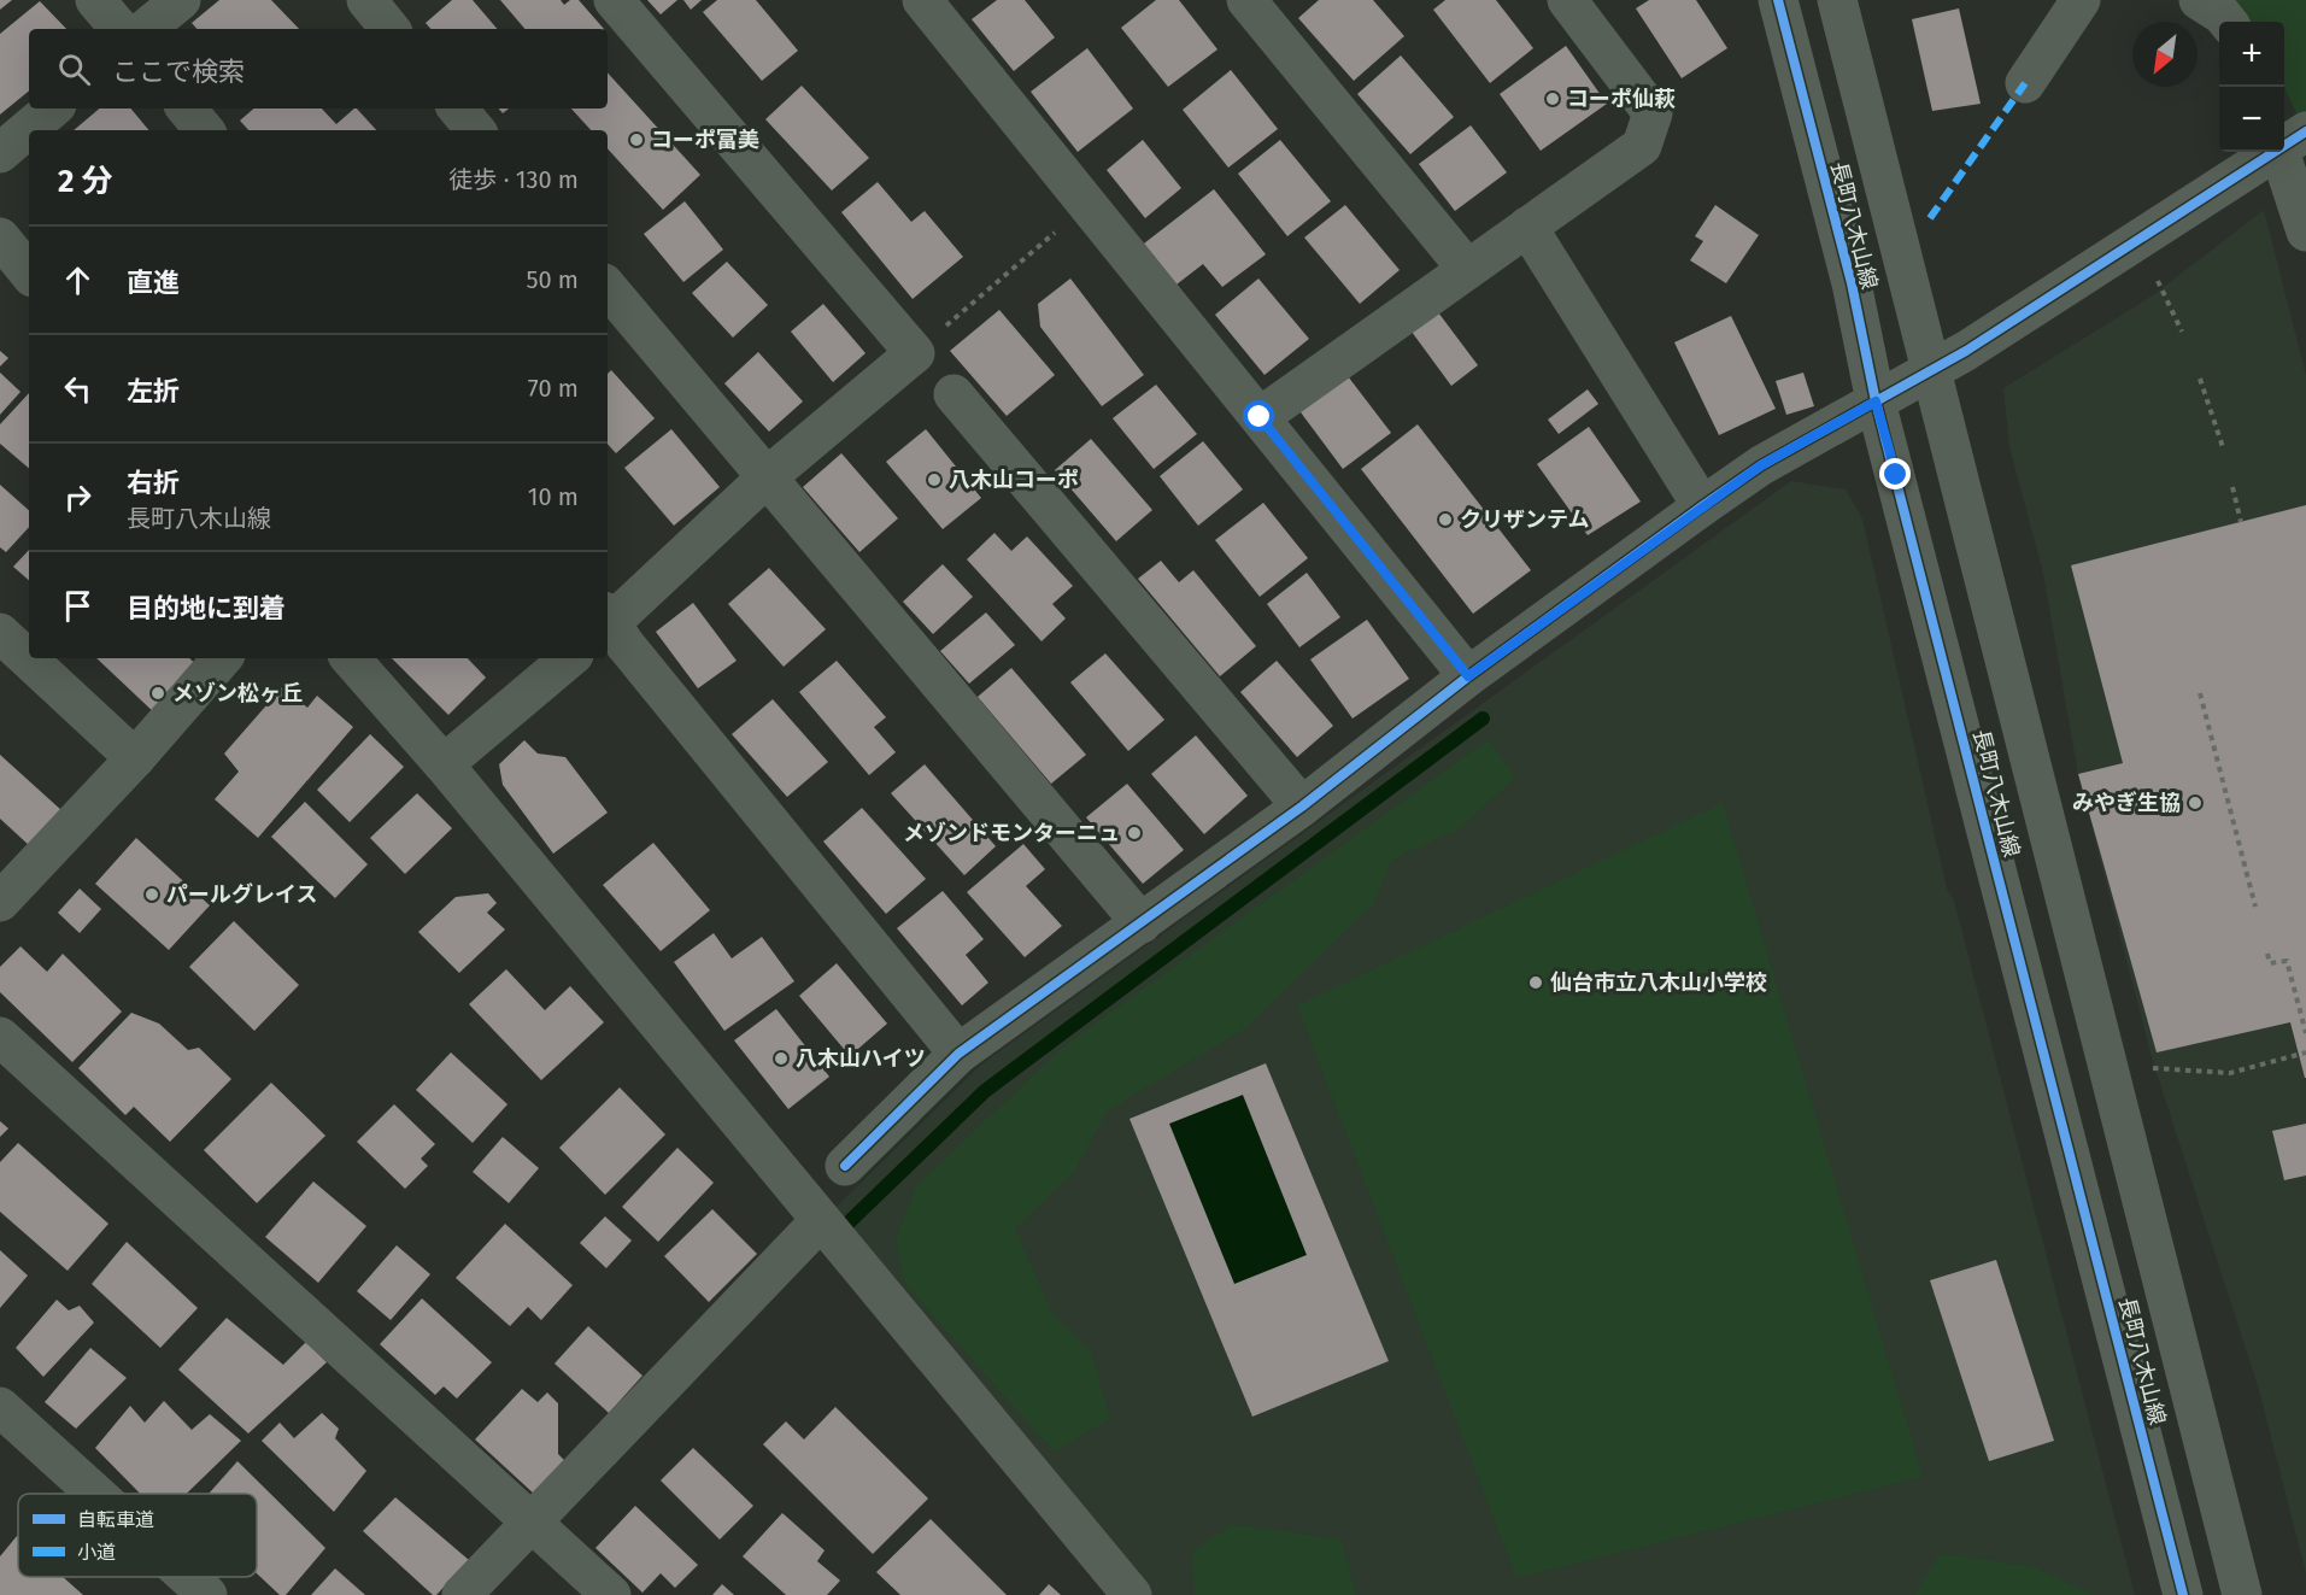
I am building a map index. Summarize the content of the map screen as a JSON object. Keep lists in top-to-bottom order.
{
  "streets": {
    "street": ["長町八木山線"]
  },
  "places": [
    "コーポ仙萩",
    "コーポ富美",
    "八木山コーポ",
    "クリザンテム",
    "メゾン松ヶ丘",
    "みやぎ生協",
    "メゾンドモンターニュ",
    "パールグレイス",
    "仙台市立八木山小学校",
    "八木山ハイツ"
  ],
  "legend": ["自転車道", "小道"],
  "north": "bottom left",
  "page": {
    "map_buttons": ["+", "−"],
    "search": "ここで検索",
    "heading": ["2 分", "徒歩 · 130 m"],
    "list": [
      ["直進", "50 m"],
      ["左折", "70 m"],
      ["右折", "長町八木山線", "10 m"],
      "目的地に到着"
    ]
  }
}
